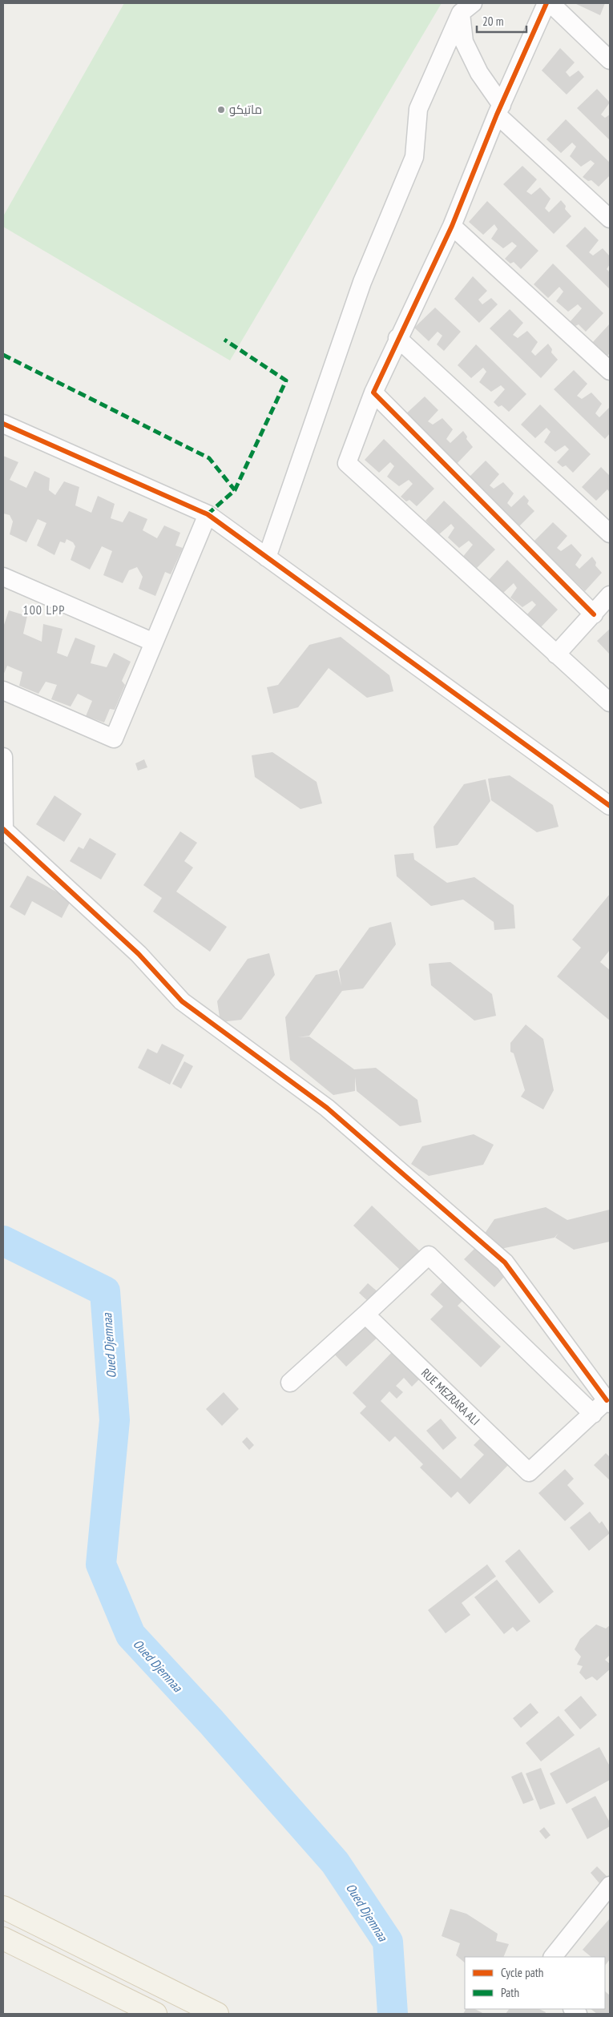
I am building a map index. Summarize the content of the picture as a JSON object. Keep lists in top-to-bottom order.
{
  "streets": {
    "street": ["RUE MEZRARA ALI"]
  },
  "districts": ["100 LPP"],
  "water": ["Oued Djemnaa"],
  "places": ["ماتيكو"],
  "legend": ["Cycle path", "Path"],
  "scale_bar": "20 m"
}
